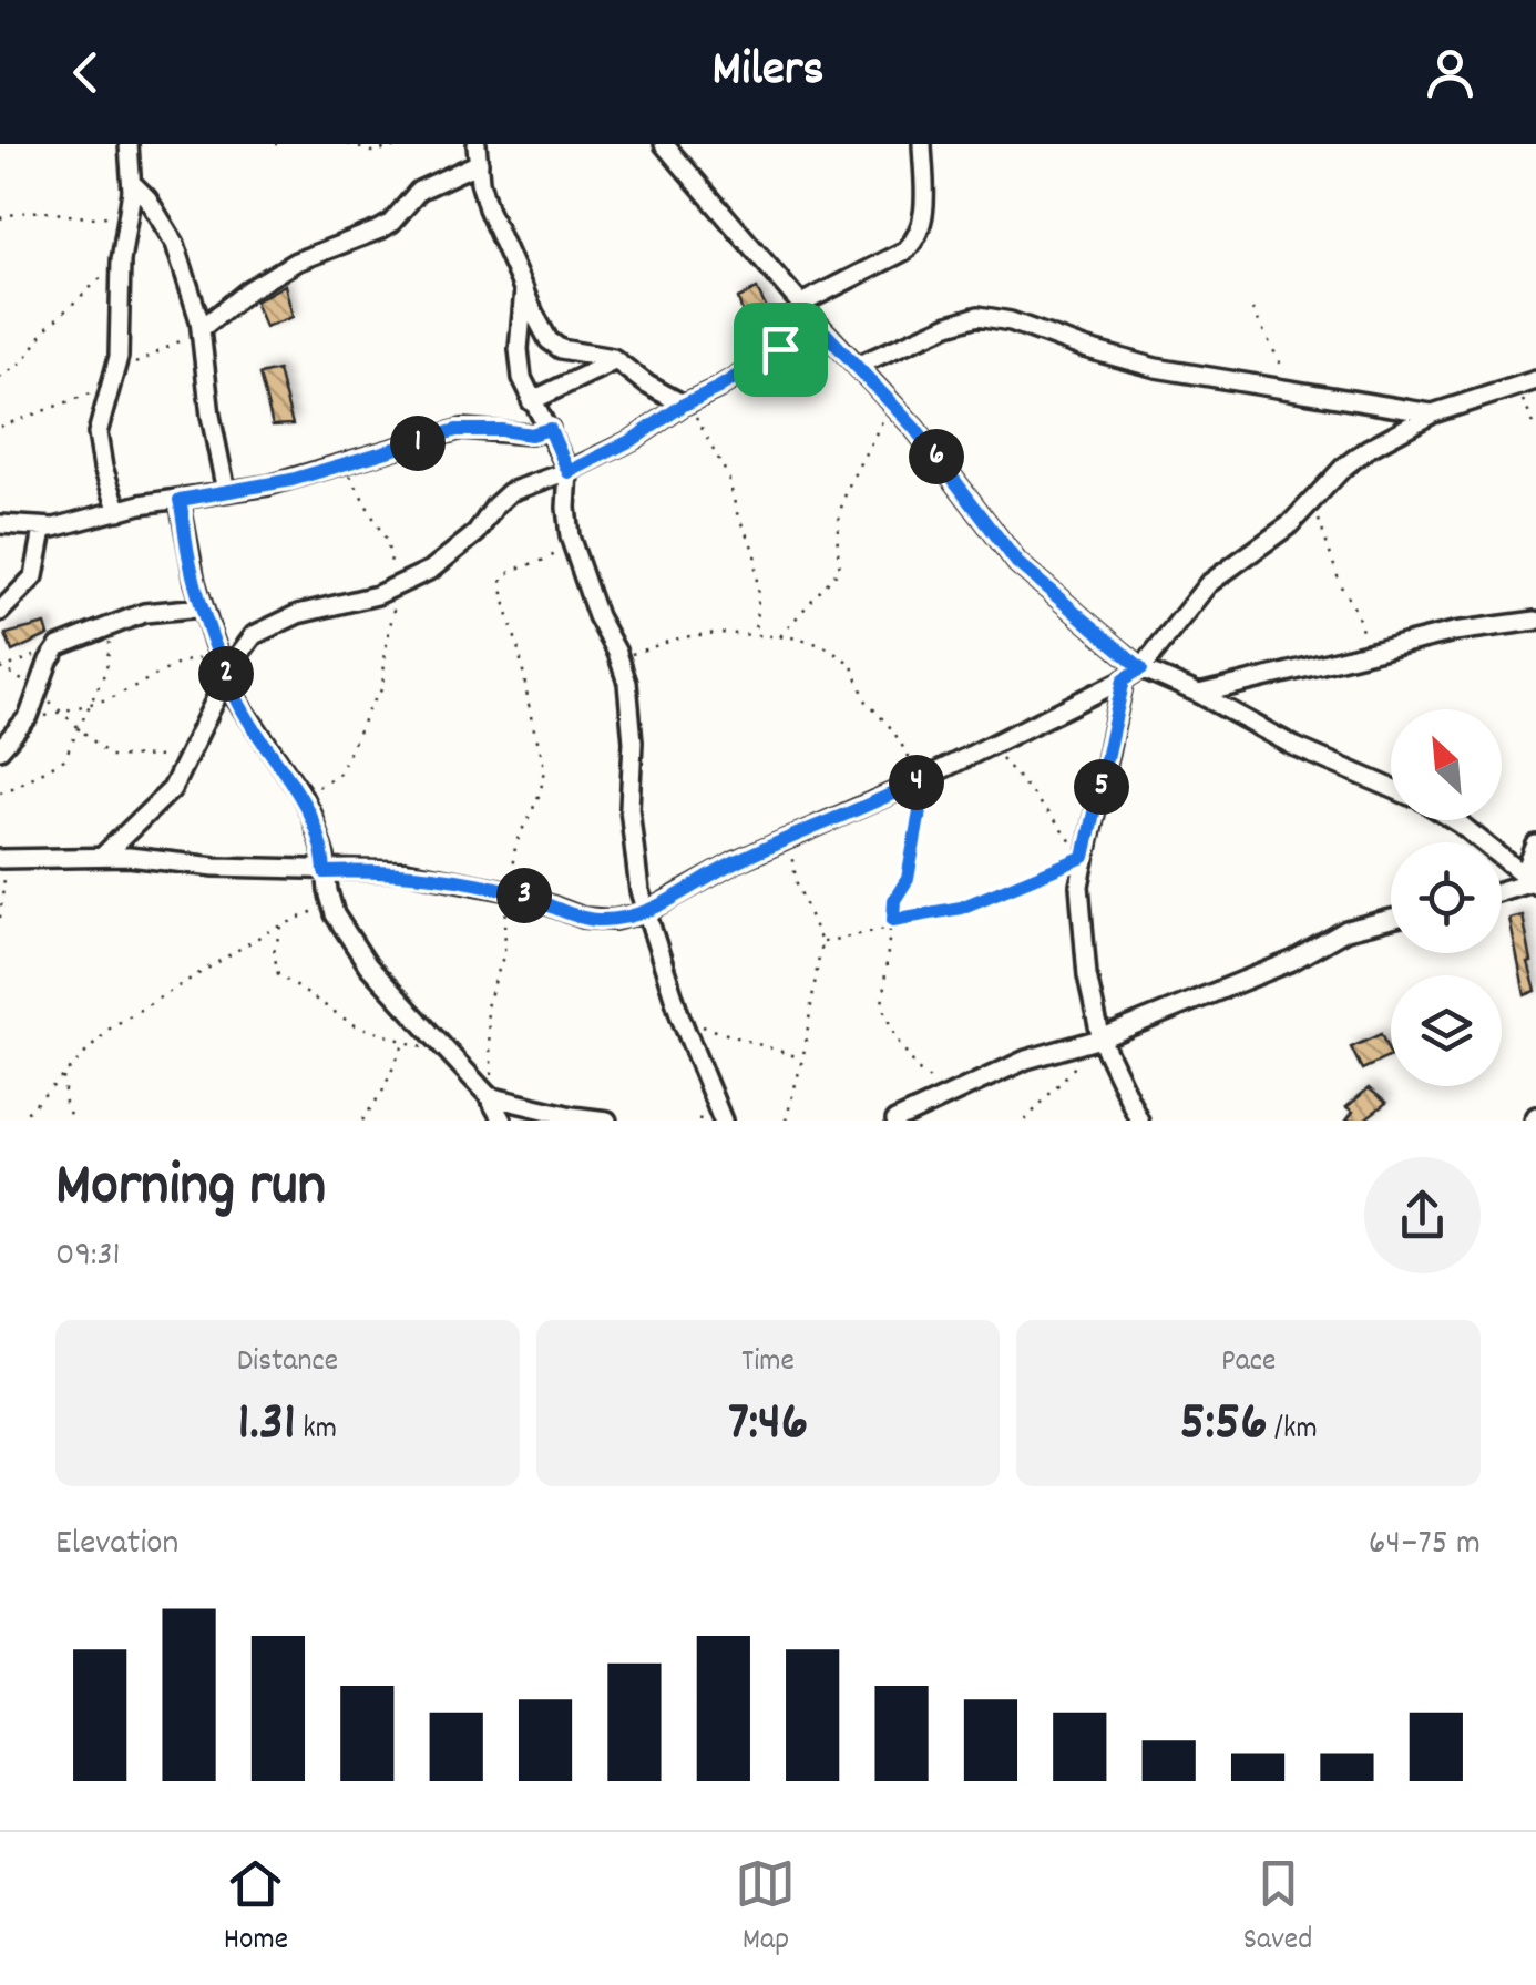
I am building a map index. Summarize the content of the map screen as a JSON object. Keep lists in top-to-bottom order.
{
  "north": "top left",
  "page": {
    "header": "Milers",
    "pins": [
      "1",
      "6",
      "2",
      "4",
      "5",
      "3"
    ],
    "heading": ["Morning run", "09:31"],
    "stats": [
      ["Distance", "1.31 km"],
      ["Time", "7:46"],
      ["Pace", "5:56 /km"]
    ],
    "chart": ["Elevation", "64–75 m"],
    "tabs": ["Home", "Map", "Saved"]
  }
}
